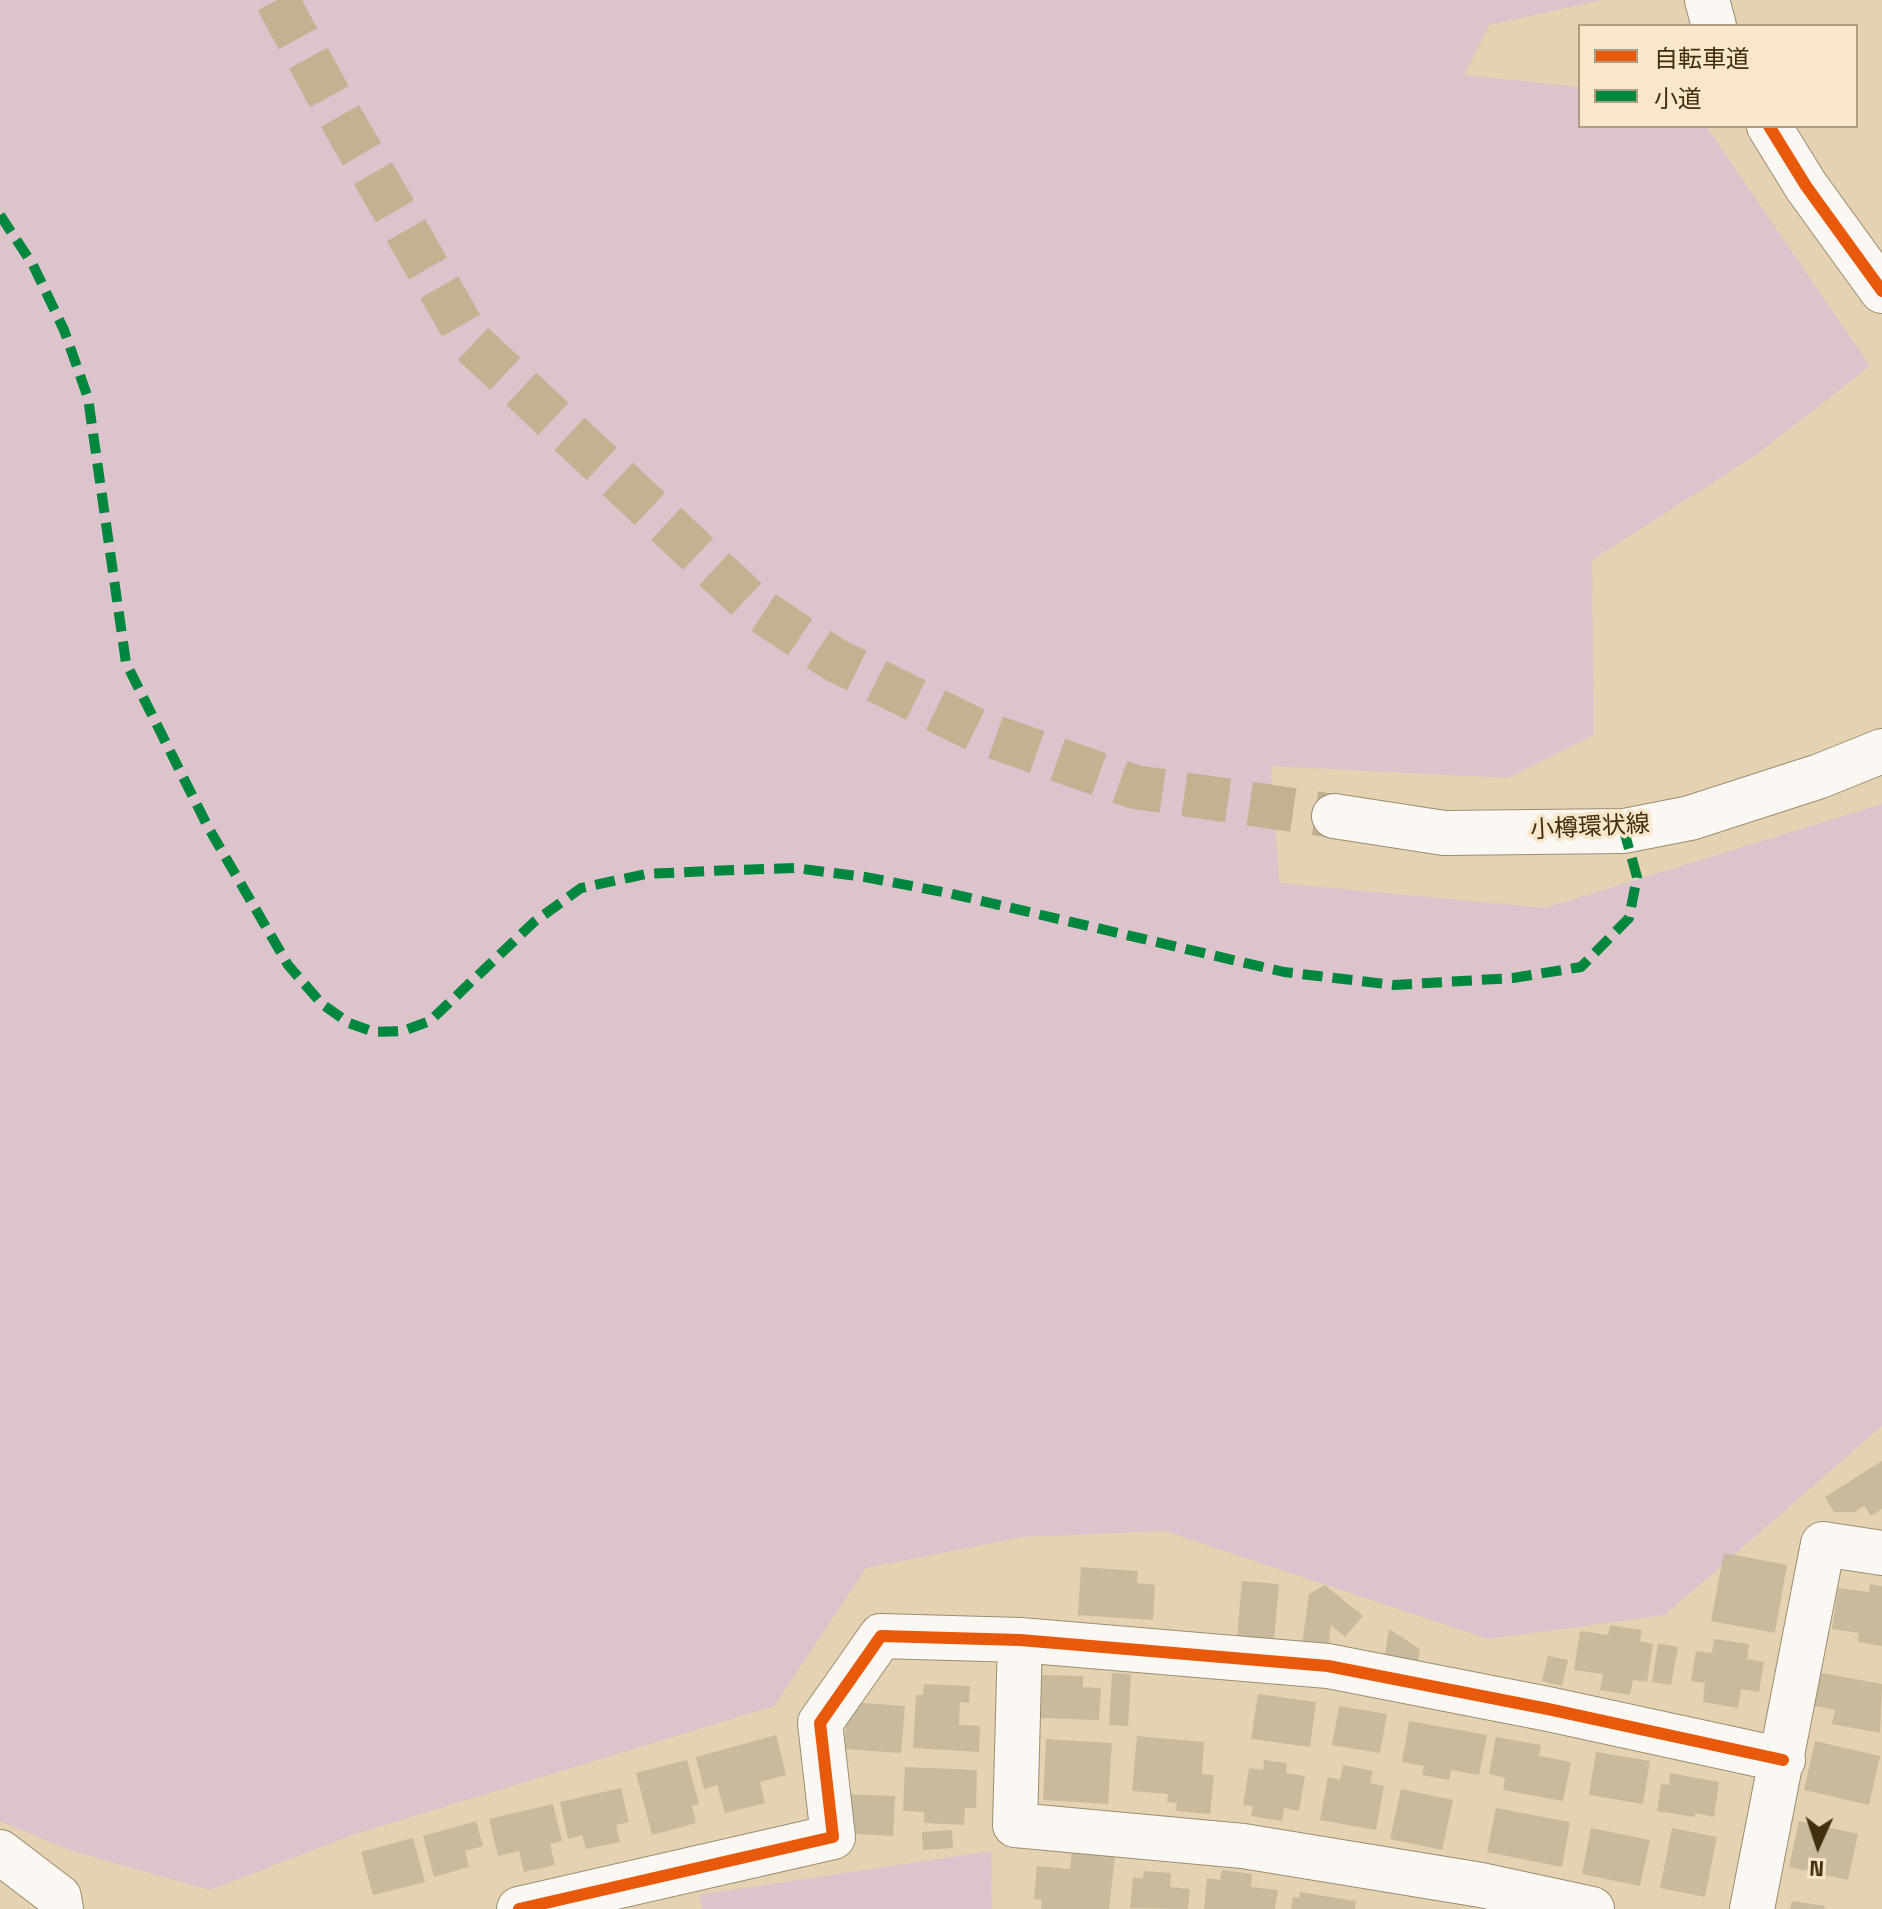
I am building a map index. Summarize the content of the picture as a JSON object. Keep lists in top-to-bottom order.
{
  "streets": {
    "street": ["小樽環状線"]
  },
  "legend": ["自転車道", "小道"],
  "north": "bottom"
}
